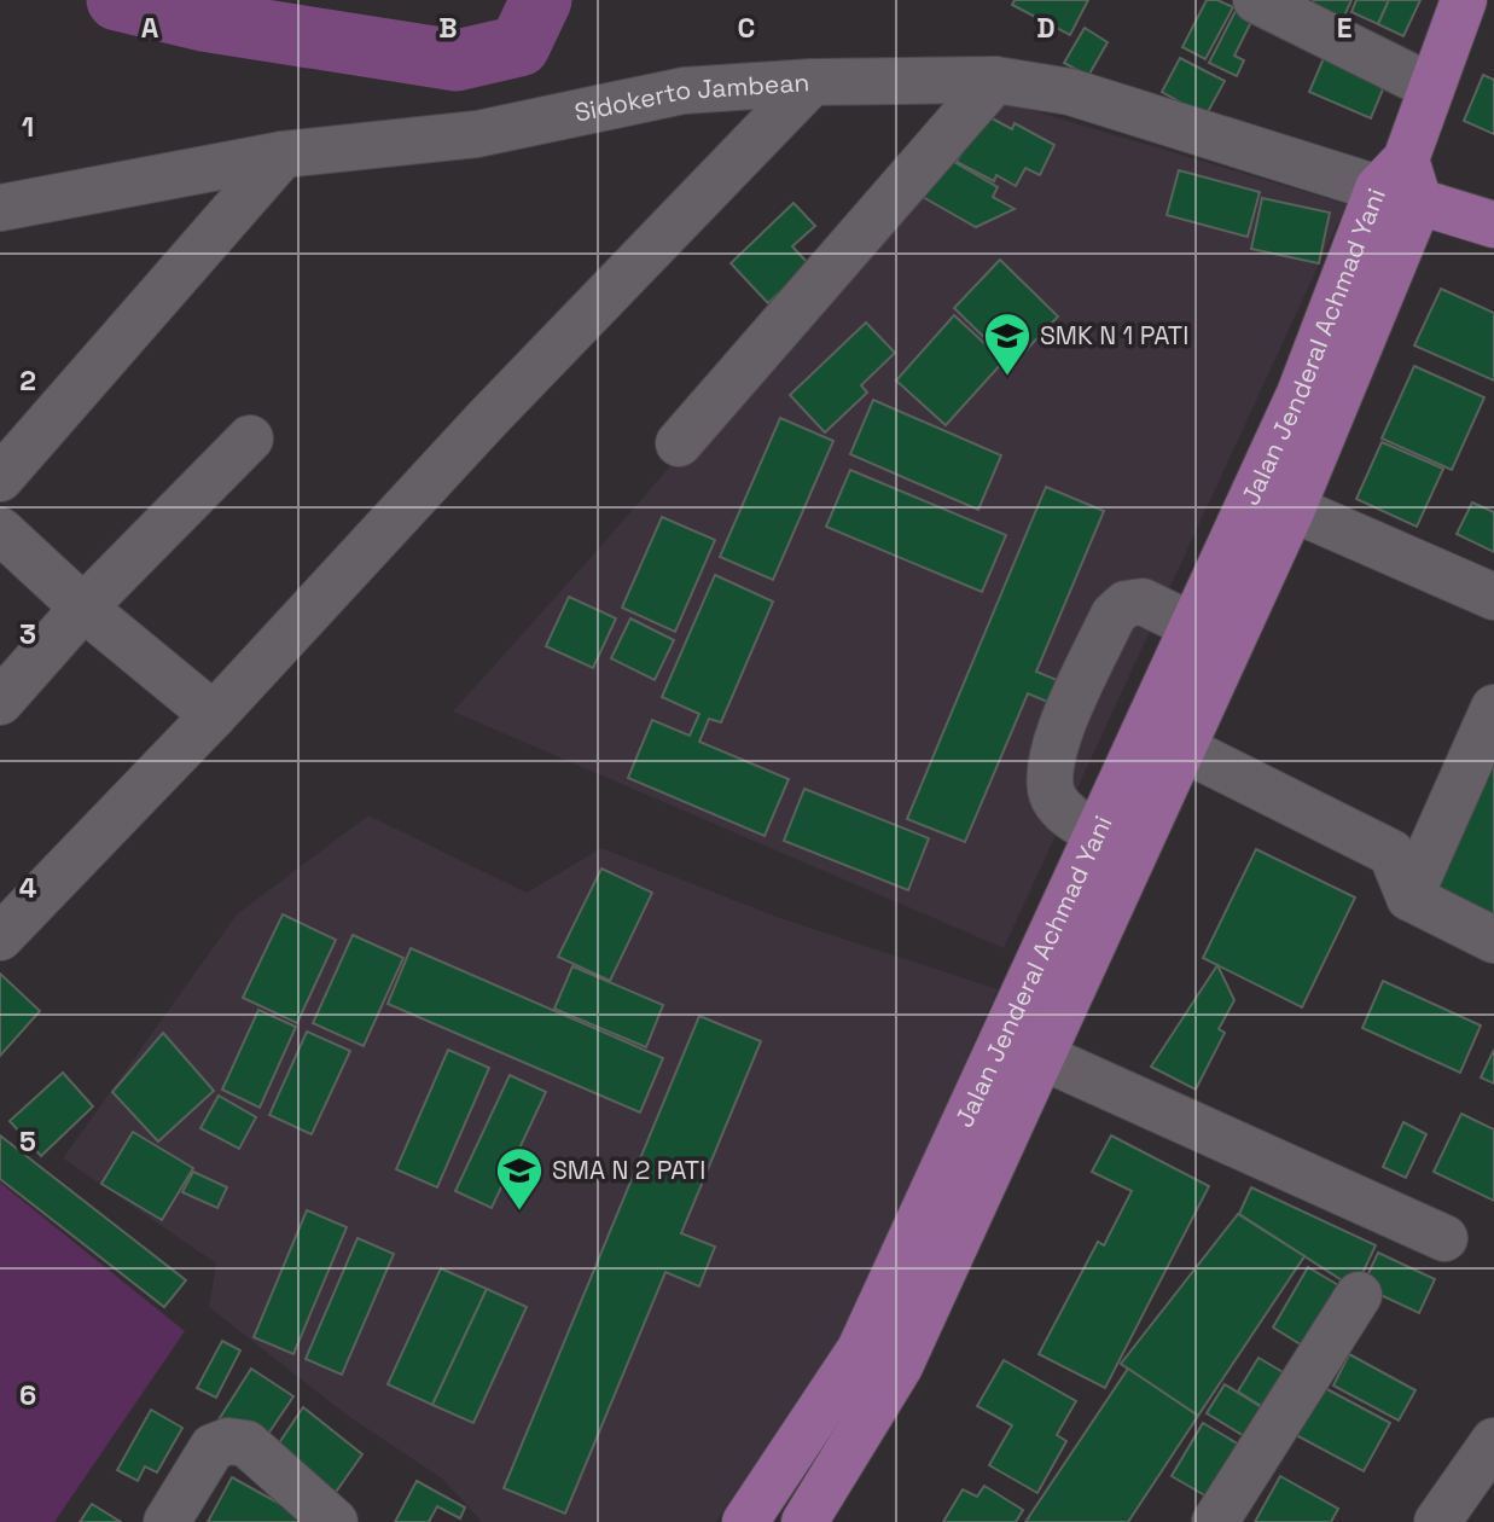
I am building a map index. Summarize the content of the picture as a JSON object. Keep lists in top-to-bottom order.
{
  "streets": {
    "main road": ["Jalan Jenderal Achmad Yani"],
    "street": ["Sidokerto Jambean"]
  },
  "crossings": [
    ["Sidokerto Jambean", "Jalan Jenderal Achmad Yani"]
  ],
  "places": {
    "school or university": ["SMK N 1 PATI", "SMA N 2 PATI"]
  },
  "grid": {
    "columns": [
      "A",
      "B",
      "C",
      "D",
      "E"
    ],
    "rows": [
      "1",
      "2",
      "3",
      "4",
      "5",
      "6"
    ]
  }
}
